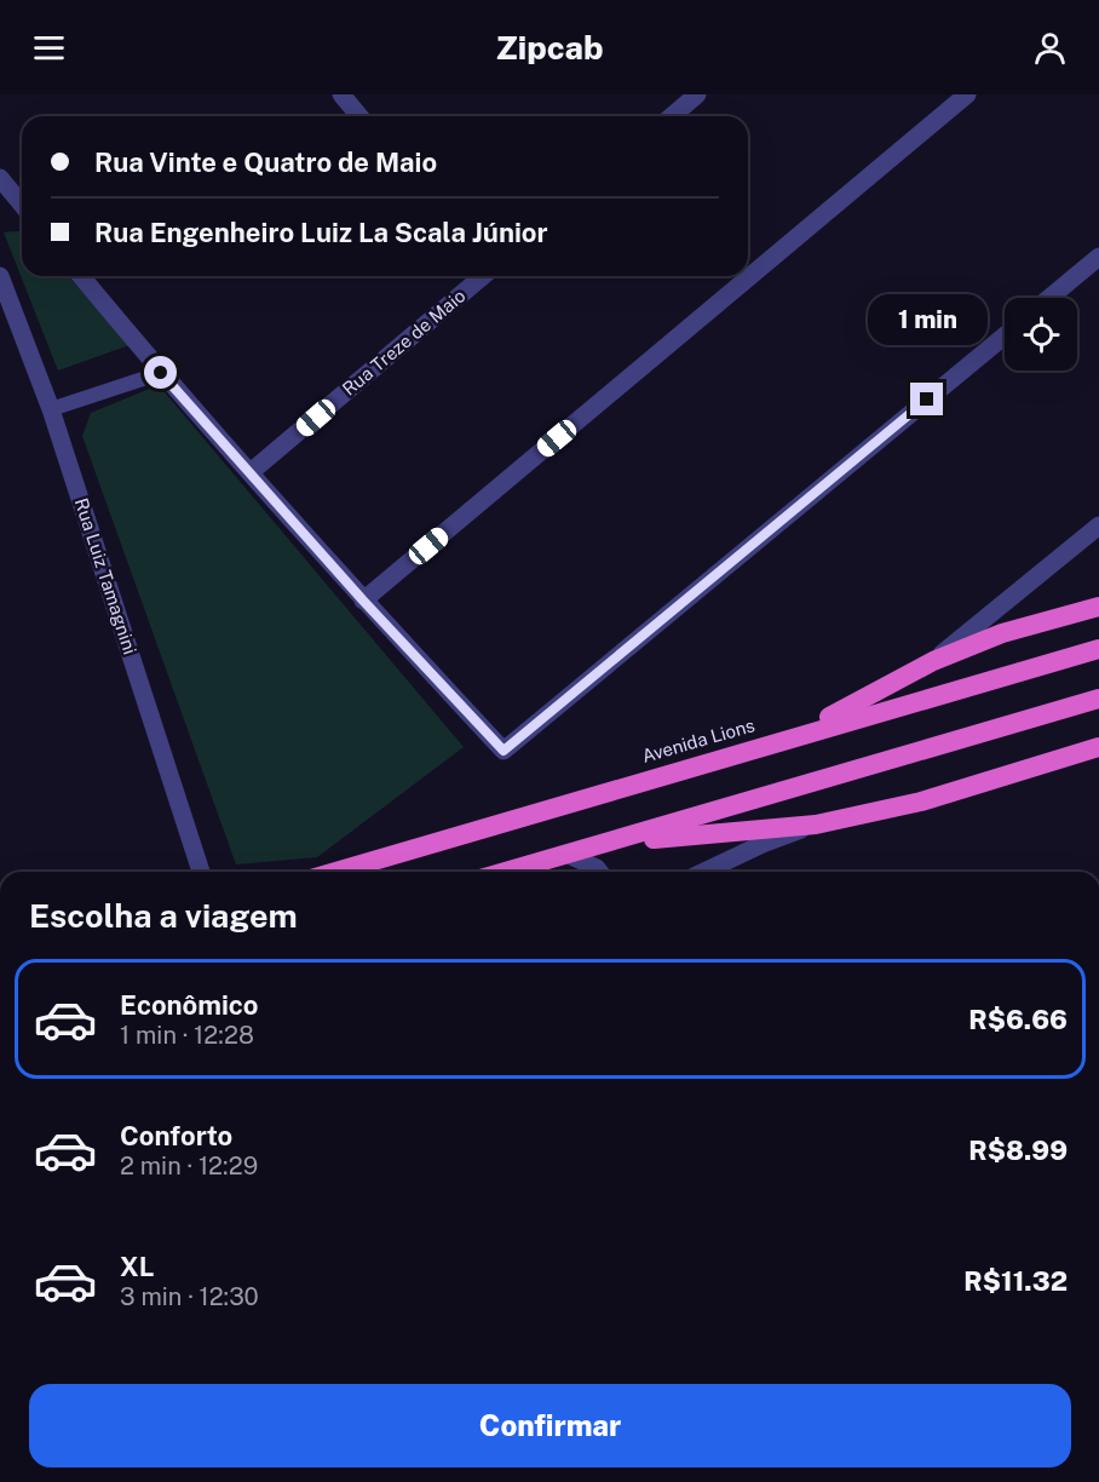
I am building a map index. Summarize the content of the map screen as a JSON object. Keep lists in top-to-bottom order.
{
  "streets": {
    "highway": ["Avenida Lions"],
    "street": ["Rua Treze de Maio", "Rua Luiz Tamagnini"]
  },
  "page": {
    "header": "Zipcab",
    "banner": ["Rua Vinte e Quatro de Maio", "Rua Engenheiro Luiz La Scala Júnior"],
    "bubble": "1 min",
    "heading": "Escolha a viagem",
    "list": [
      {
        "name": "Econômico",
        "note": "1 min · 12:28",
        "value": "R$6.66"
      },
      {
        "name": "Conforto",
        "note": "2 min · 12:29",
        "value": "R$8.99"
      },
      {
        "name": "XL",
        "note": "3 min · 12:30",
        "value": "R$11.32"
      }
    ],
    "buttons": "Confirmar"
  }
}
